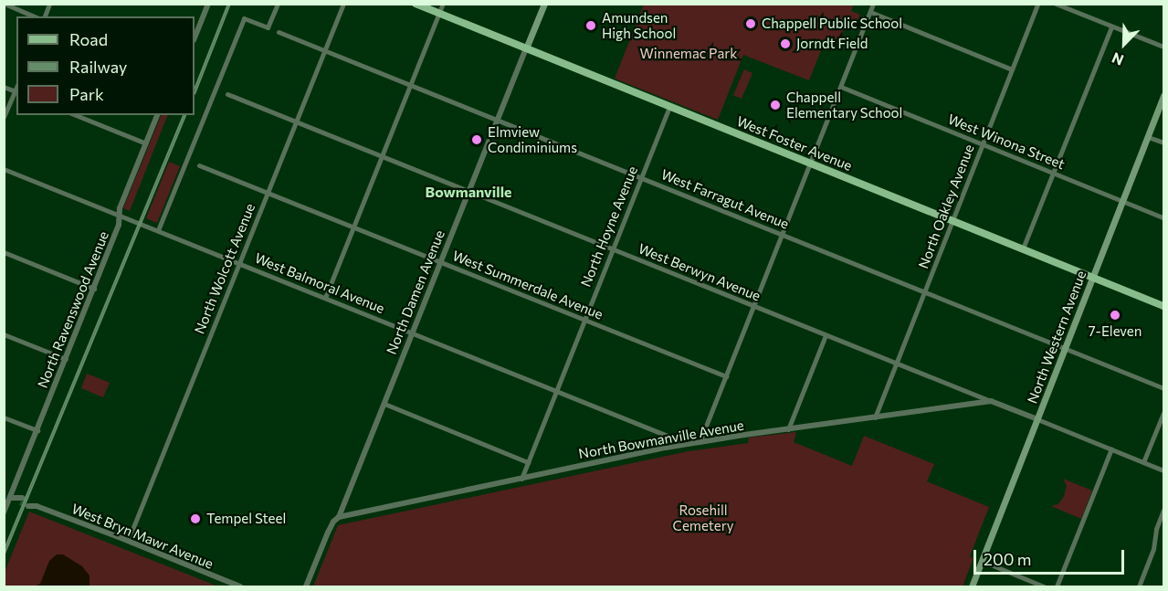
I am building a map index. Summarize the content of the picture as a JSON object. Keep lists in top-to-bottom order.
{
  "streets": {
    "main road": ["West Foster Avenue", "North Damen Avenue", "North Western Avenue"],
    "street": [
      "West Winona Street",
      "West Farragut Avenue",
      "North Oakley Avenue",
      "North Hoyne Avenue",
      "North Wolcott Avenue",
      "West Berwyn Avenue",
      "West Balmoral Avenue",
      "West Summerdale Avenue",
      "North Ravenswood Avenue",
      "North Bowmanville Avenue",
      "West Bryn Mawr Avenue"
    ]
  },
  "crossings": [
    ["West Winona Street", "North Oakley Avenue"],
    ["West Winona Street", "North Western Avenue"],
    ["West Foster Avenue", "North Oakley Avenue"],
    ["West Foster Avenue", "North Hoyne Avenue"],
    ["West Foster Avenue", "North Damen Avenue"],
    ["West Foster Avenue", "North Western Avenue"],
    ["West Farragut Avenue", "North Oakley Avenue"],
    ["West Farragut Avenue", "North Hoyne Avenue"],
    ["West Farragut Avenue", "North Wolcott Avenue"],
    ["West Farragut Avenue", "North Damen Avenue"],
    ["West Farragut Avenue", "North Western Avenue"],
    ["North Oakley Avenue", "West Berwyn Avenue"],
    ["North Oakley Avenue", "North Bowmanville Avenue"],
    ["North Hoyne Avenue", "West Berwyn Avenue"],
    ["North Hoyne Avenue", "West Balmoral Avenue"],
    ["North Hoyne Avenue", "West Summerdale Avenue"],
    ["North Hoyne Avenue", "North Bowmanville Avenue"],
    ["North Wolcott Avenue", "West Berwyn Avenue"],
    ["North Wolcott Avenue", "West Balmoral Avenue"],
    ["North Wolcott Avenue", "West Summerdale Avenue"],
    ["North Wolcott Avenue", "West Bryn Mawr Avenue"],
    ["West Berwyn Avenue", "North Damen Avenue"],
    ["West Berwyn Avenue", "North Western Avenue"],
    ["West Berwyn Avenue", "North Bowmanville Avenue"],
    ["West Balmoral Avenue", "North Damen Avenue"],
    ["West Balmoral Avenue", "North Ravenswood Avenue"],
    ["West Balmoral Avenue", "North Bowmanville Avenue"],
    ["West Summerdale Avenue", "North Damen Avenue"],
    ["North Damen Avenue", "North Bowmanville Avenue"]
  ],
  "districts": ["Bowmanville"],
  "parks": ["Winnemac Park", "Rosehill Cemetery"],
  "places": [
    "Chappell Public School",
    "Amundsen High School",
    "Jorndt Field",
    "Chappell Elementary School",
    "Elmview Condiminiums",
    "7-Eleven",
    "Tempel Steel"
  ],
  "legend": ["Road", "Railway", "Park"],
  "scale_bar": "200 m",
  "north": "bottom left"
}
